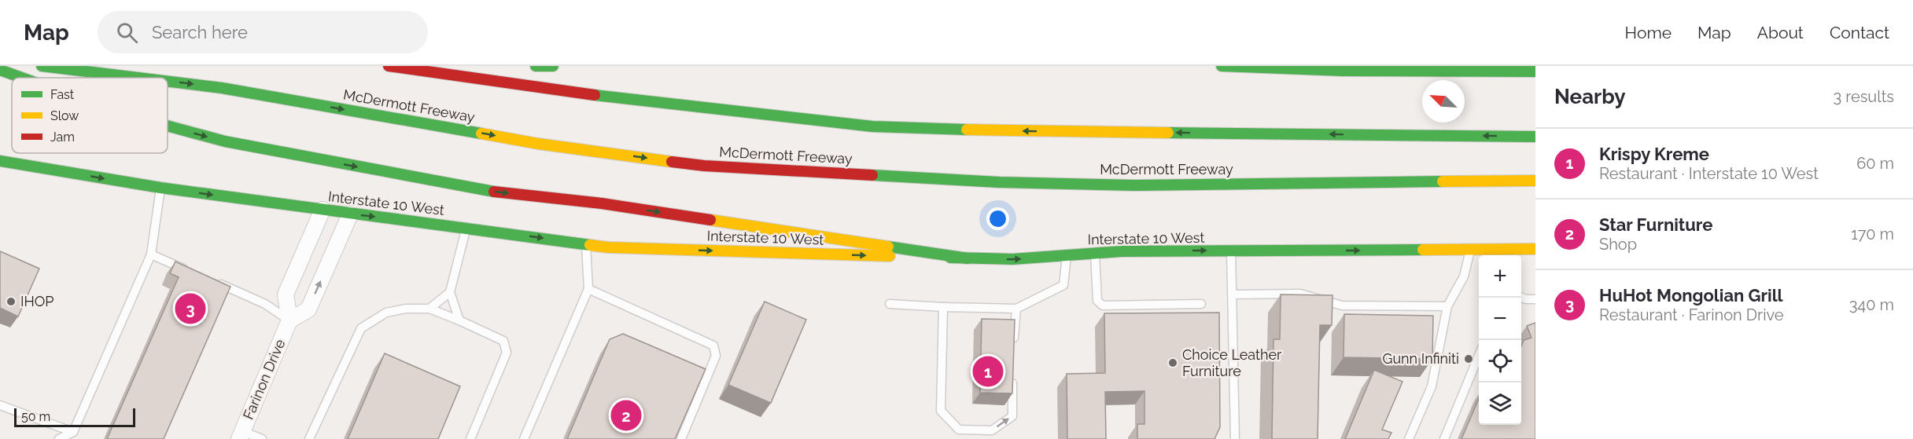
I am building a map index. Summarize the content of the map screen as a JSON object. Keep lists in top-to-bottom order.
{
  "streets": {
    "main road": ["McDermott Freeway", "Interstate 10 West"],
    "street": ["Farinon Drive"]
  },
  "places": ["IHOP", "Gunn Infiniti", "Choice Leather Furniture"],
  "legend": ["Fast", "Slow", "Jam"],
  "scale_bar": "50 m",
  "north": "top left",
  "page": {
    "header": "Map",
    "search": "Search here",
    "nav": [
      "Home",
      "Map",
      "About",
      "Contact"
    ],
    "heading": ["Nearby", "3 results"],
    "list": [
      {
        "mark": "1",
        "name": "Krispy Kreme",
        "note": "Restaurant · Interstate 10 West",
        "value": "60 m"
      },
      {
        "mark": "2",
        "name": "Star Furniture",
        "note": "Shop",
        "value": "170 m"
      },
      {
        "mark": "3",
        "name": "HuHot Mongolian Grill",
        "note": "Restaurant · Farinon Drive",
        "value": "340 m"
      }
    ],
    "map_buttons": ["+", "−"],
    "pins": ["3", "1", "2"],
    "scale": "50 m"
  }
}
